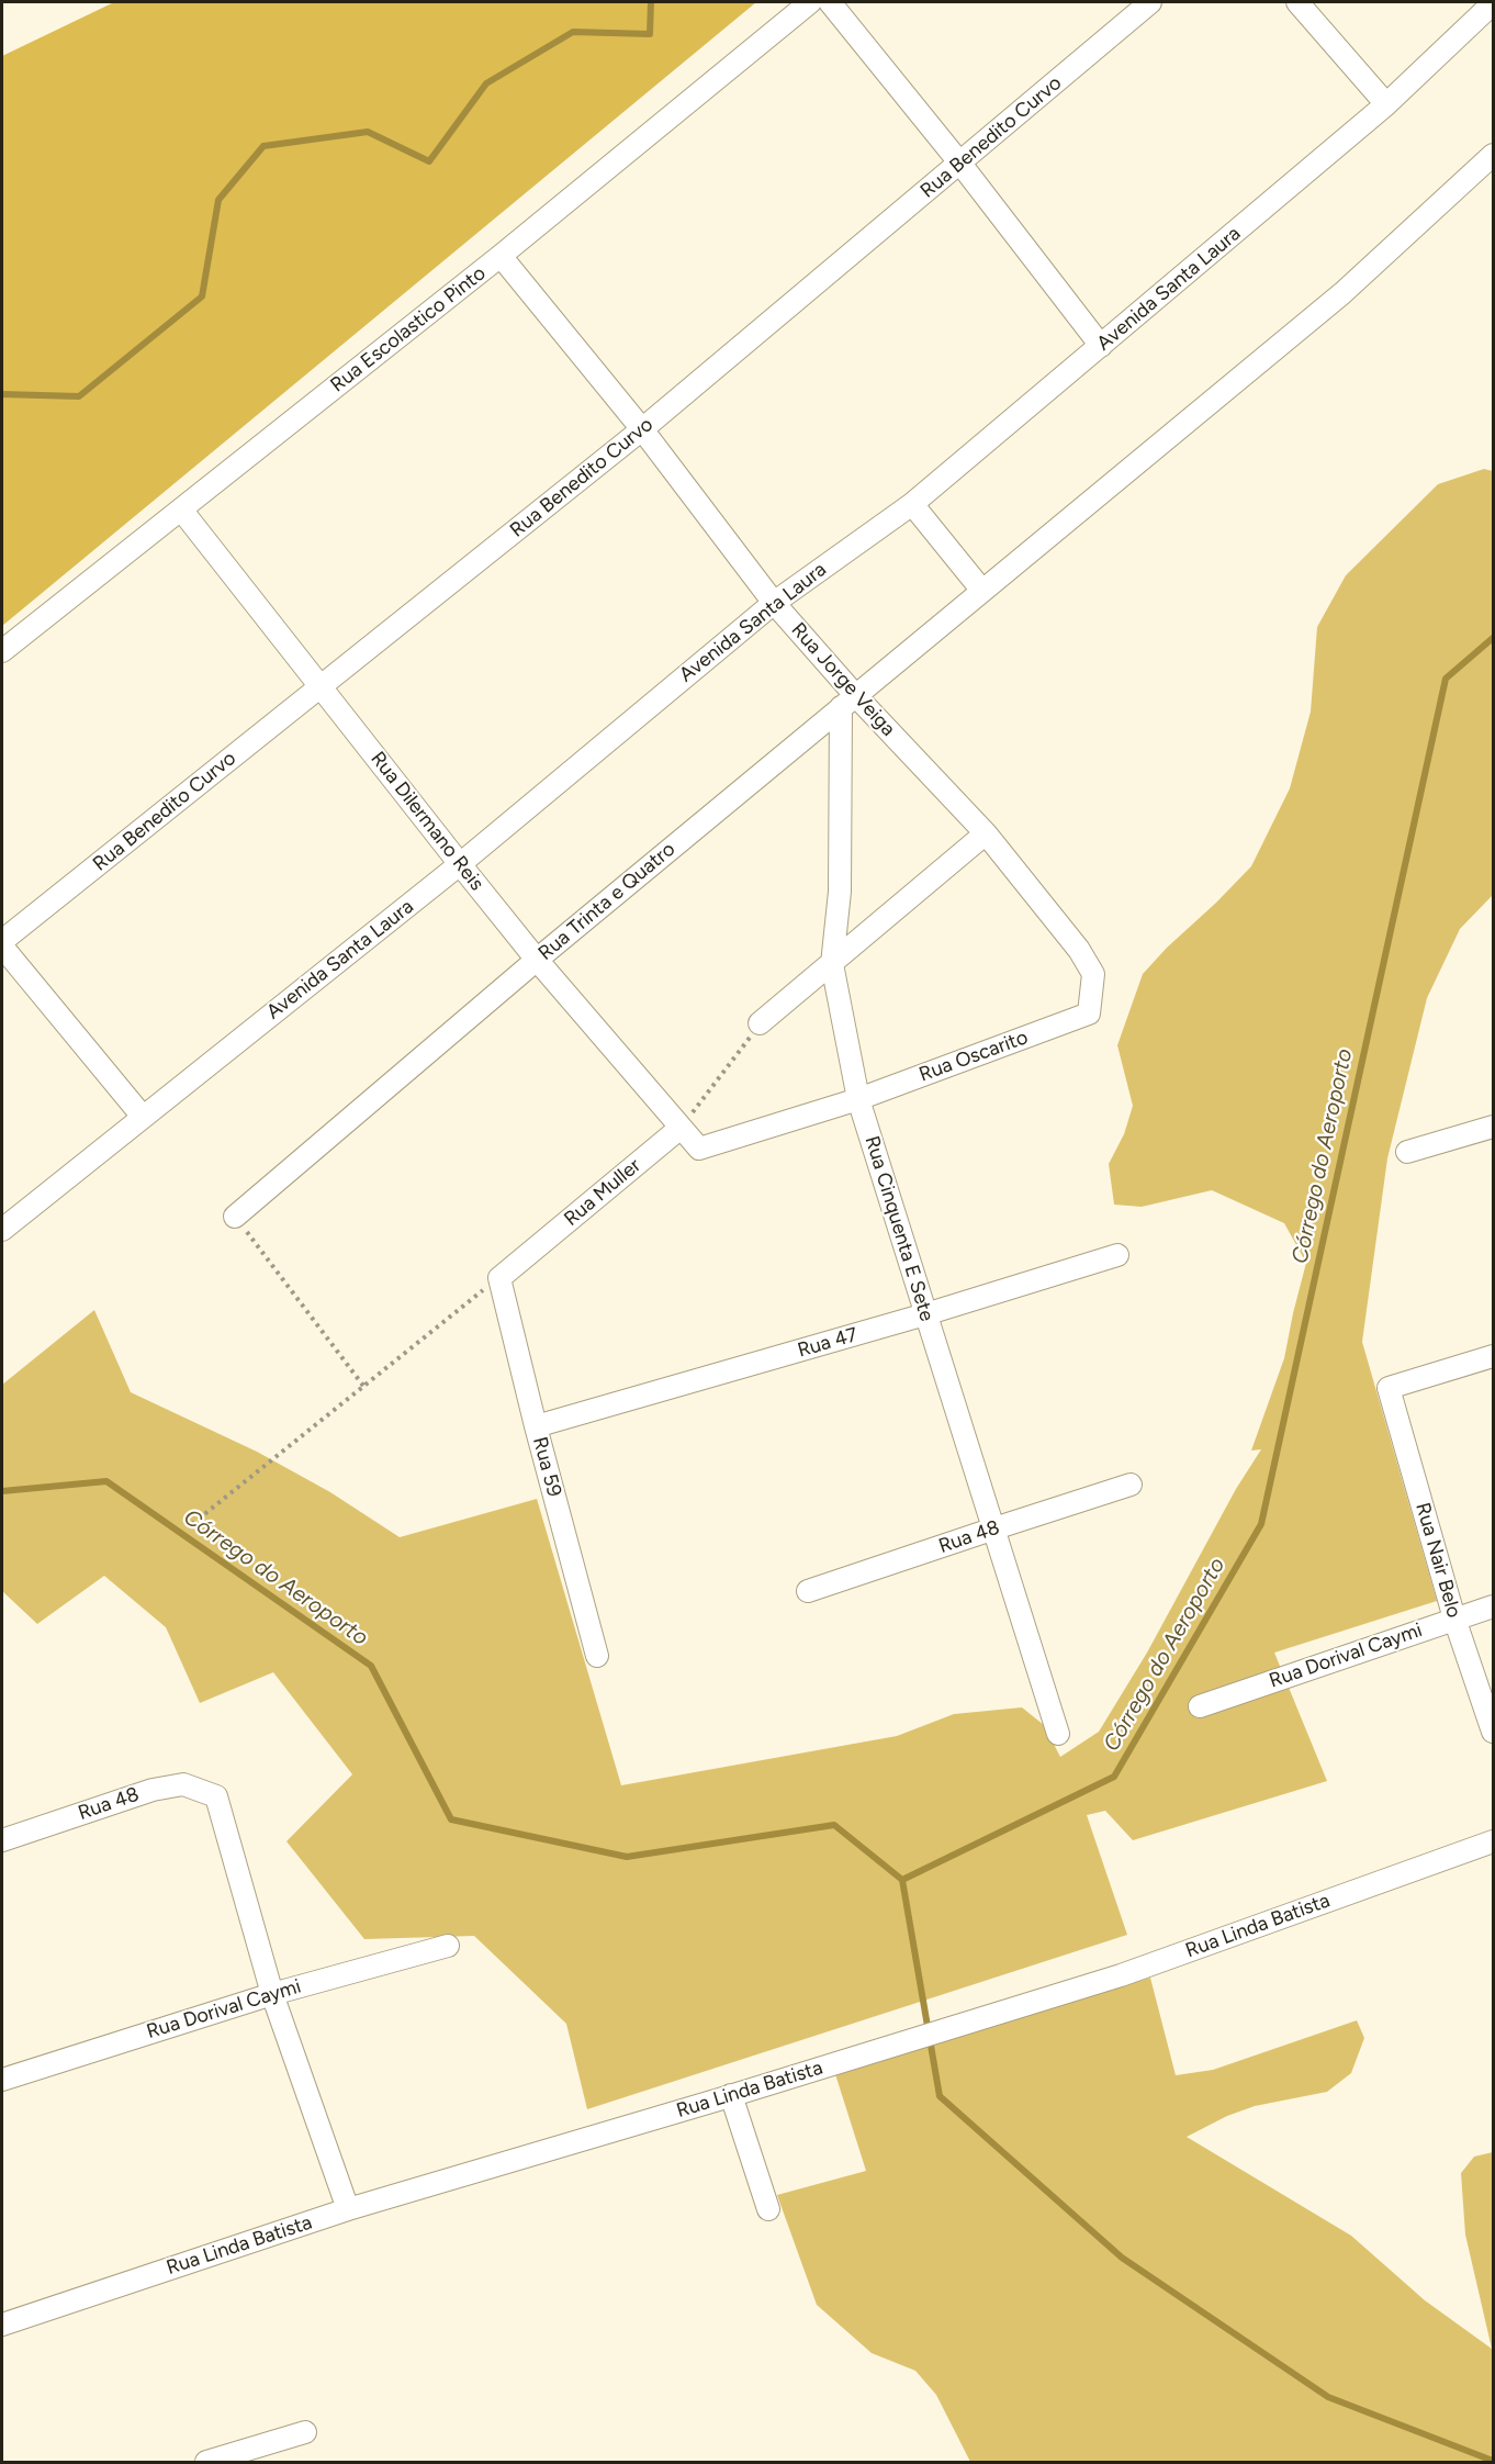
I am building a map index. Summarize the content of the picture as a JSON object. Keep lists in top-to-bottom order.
{
  "streets": {
    "street": [
      "Rua Benedito Curvo",
      "Avenida Santa Laura",
      "Rua Escolastico Pinto",
      "Rua Jorge Veiga",
      "Rua Dilermano Reis",
      "Rua Trinta e Quatro",
      "Rua Oscarito",
      "Rua Muller",
      "Rua Cinquenta E Sete",
      "Rua 47",
      "Rua 59",
      "Rua 48",
      "Rua Nair Belo",
      "Rua Dorival Caymi",
      "Rua Linda Batista"
    ]
  },
  "crossings": [
    ["Rua Benedito Curvo", "Rua Jorge Veiga"],
    ["Rua Benedito Curvo", "Rua Dilermano Reis"],
    ["Avenida Santa Laura", "Rua Jorge Veiga"],
    ["Avenida Santa Laura", "Rua Dilermano Reis"],
    ["Rua Escolastico Pinto", "Rua Jorge Veiga"],
    ["Rua Escolastico Pinto", "Rua Dilermano Reis"],
    ["Rua Jorge Veiga", "Rua Trinta e Quatro"],
    ["Rua Jorge Veiga", "Rua Oscarito"],
    ["Rua Jorge Veiga", "Rua Cinquenta E Sete"],
    ["Rua Dilermano Reis", "Rua Trinta e Quatro"],
    ["Rua Dilermano Reis", "Rua Oscarito"],
    ["Rua Dilermano Reis", "Rua Muller"],
    ["Rua Trinta e Quatro", "Rua Cinquenta E Sete"],
    ["Rua Oscarito", "Rua Muller"],
    ["Rua Oscarito", "Rua Cinquenta E Sete"],
    ["Rua Muller", "Rua 59"],
    ["Rua Cinquenta E Sete", "Rua 47"],
    ["Rua Cinquenta E Sete", "Rua 48"],
    ["Rua 47", "Rua 59"],
    ["Rua 48", "Rua Dorival Caymi"],
    ["Rua Nair Belo", "Rua Dorival Caymi"]
  ],
  "water": ["Córrego do Aeroporto"]
}
